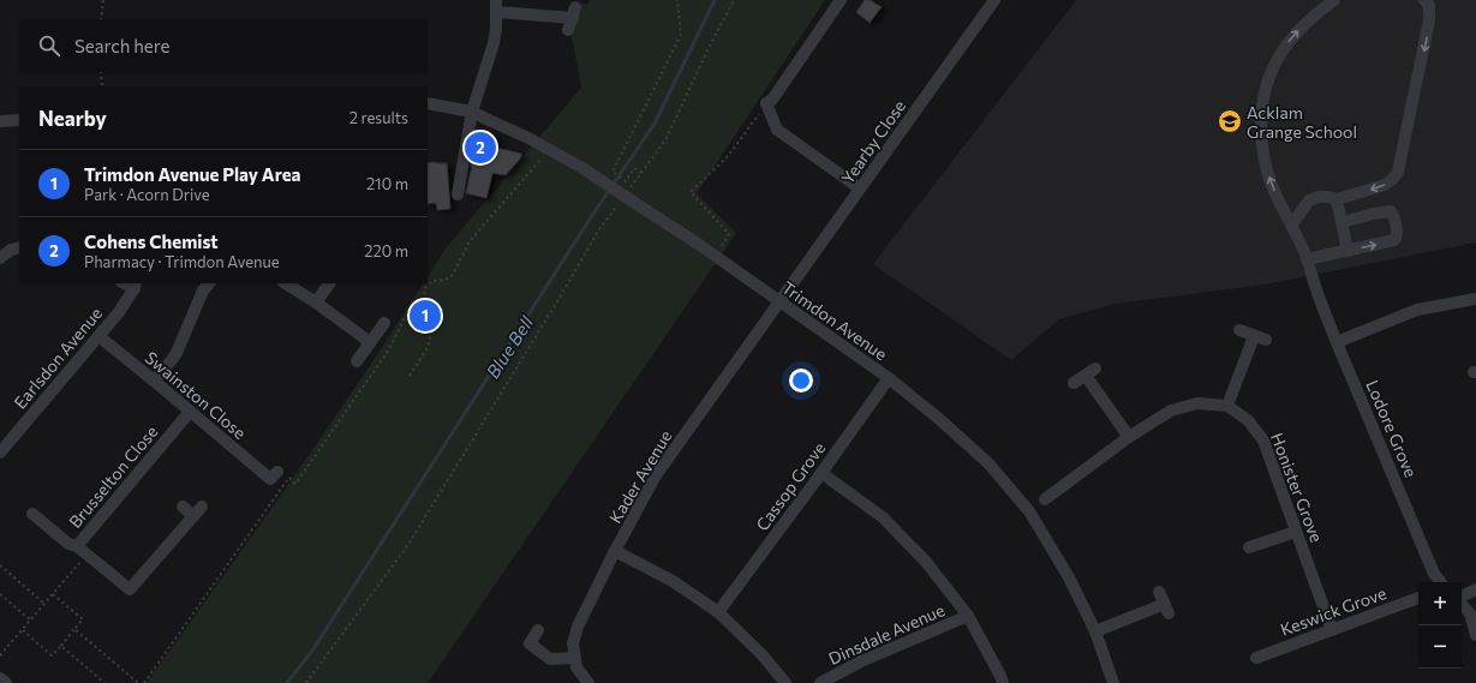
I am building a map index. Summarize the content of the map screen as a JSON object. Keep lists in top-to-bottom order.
{
  "streets": {
    "street": [
      "Yearby Close",
      "Trimdon Avenue",
      "Earlsdon Avenue",
      "Swainston Close",
      "Lodore Grove",
      "Brusselton Close",
      "Kader Avenue",
      "Cassop Grove",
      "Honister Grove",
      "Keswick Grove",
      "Dinsdale Avenue"
    ]
  },
  "crossings": [
    ["Yearby Close", "Trimdon Avenue"],
    ["Yearby Close", "Kader Avenue"],
    ["Trimdon Avenue", "Kader Avenue"],
    ["Trimdon Avenue", "Cassop Grove"],
    ["Earlsdon Avenue", "Swainston Close"],
    ["Swainston Close", "Brusselton Close"],
    ["Honister Grove", "Keswick Grove"]
  ],
  "one_way": ["Lodore Grove"],
  "water": ["Blue Bell"],
  "places": {
    "school or university": ["Acklam Grange School"]
  },
  "page": {
    "search": "Search here",
    "heading": ["Nearby", "2 results"],
    "pins": ["2", "1"],
    "list": [
      {
        "mark": "1",
        "name": "Trimdon Avenue Play Area",
        "note": "Park · Acorn Drive",
        "value": "210 m"
      },
      {
        "mark": "2",
        "name": "Cohens Chemist",
        "note": "Pharmacy · Trimdon Avenue",
        "value": "220 m"
      }
    ],
    "map_buttons": ["+", "−"]
  }
}
